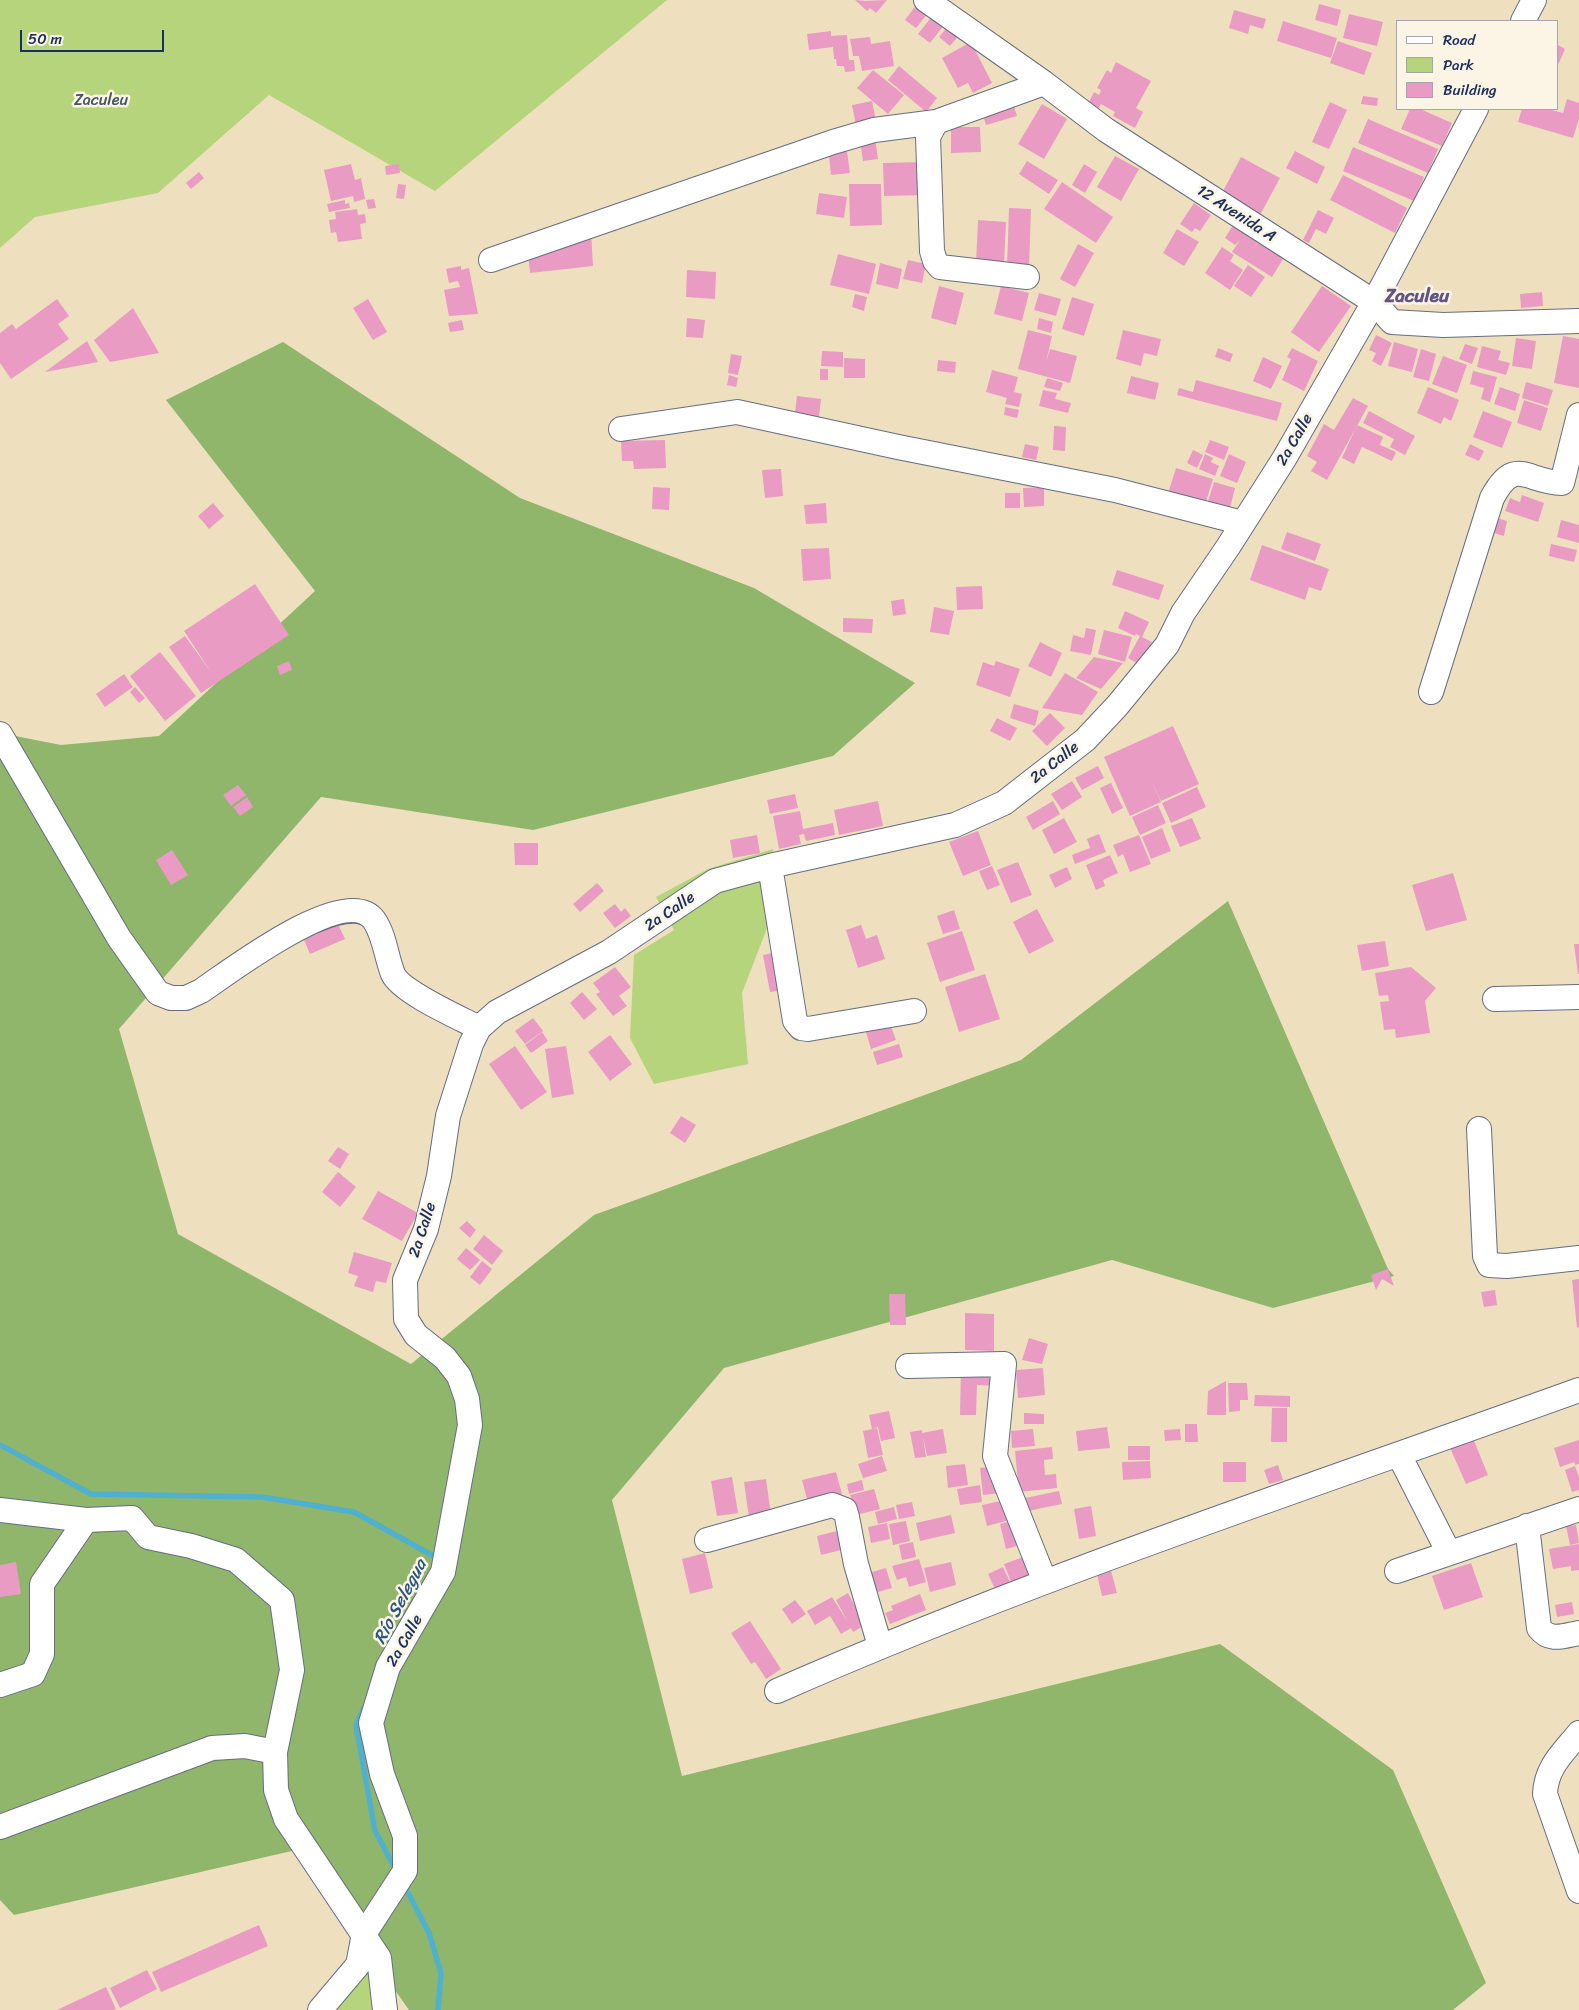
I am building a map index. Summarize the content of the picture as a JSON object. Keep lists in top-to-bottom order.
{
  "streets": {
    "street": ["12 Avenida A", "2a Calle"]
  },
  "crossings": [
    ["12 Avenida A", "2a Calle"]
  ],
  "districts": ["Zaculeu"],
  "water": ["Río Selegua"],
  "parks": ["Zaculeu"],
  "legend": ["Road", "Park", "Building"],
  "scale_bar": "50 m"
}
